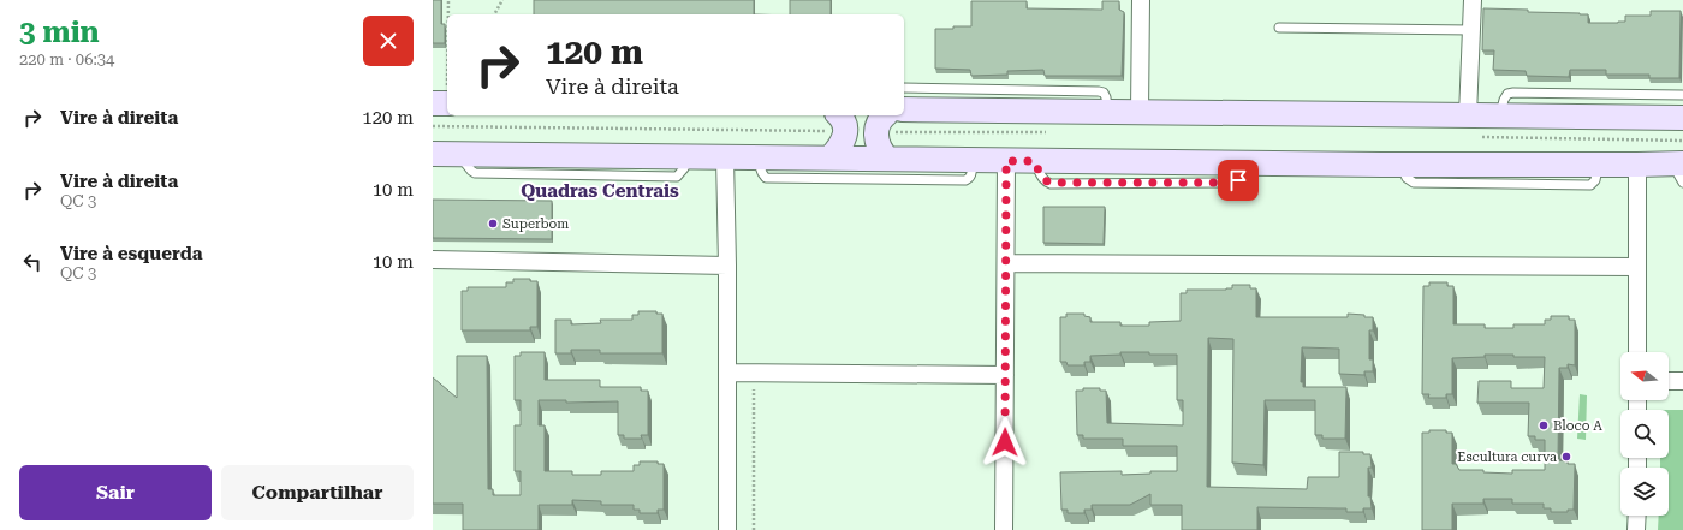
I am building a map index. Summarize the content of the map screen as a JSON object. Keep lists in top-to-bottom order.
{
  "districts": ["Quadras Centrais"],
  "places": ["Superbom", "Bloco A", "Escultura curva"],
  "north": "left",
  "page": {
    "heading": ["3 min", "220 m · 06:34"],
    "turn": ["120 m", "Vire à direita"],
    "list": [
      {
        "name": "Vire à direita",
        "value": "120 m"
      },
      {
        "name": "Vire à direita",
        "note": "QC 3",
        "value": "10 m"
      },
      {
        "name": "Vire à esquerda",
        "note": "QC 3",
        "value": "10 m"
      }
    ],
    "buttons": ["Sair", "Compartilhar"]
  }
}
